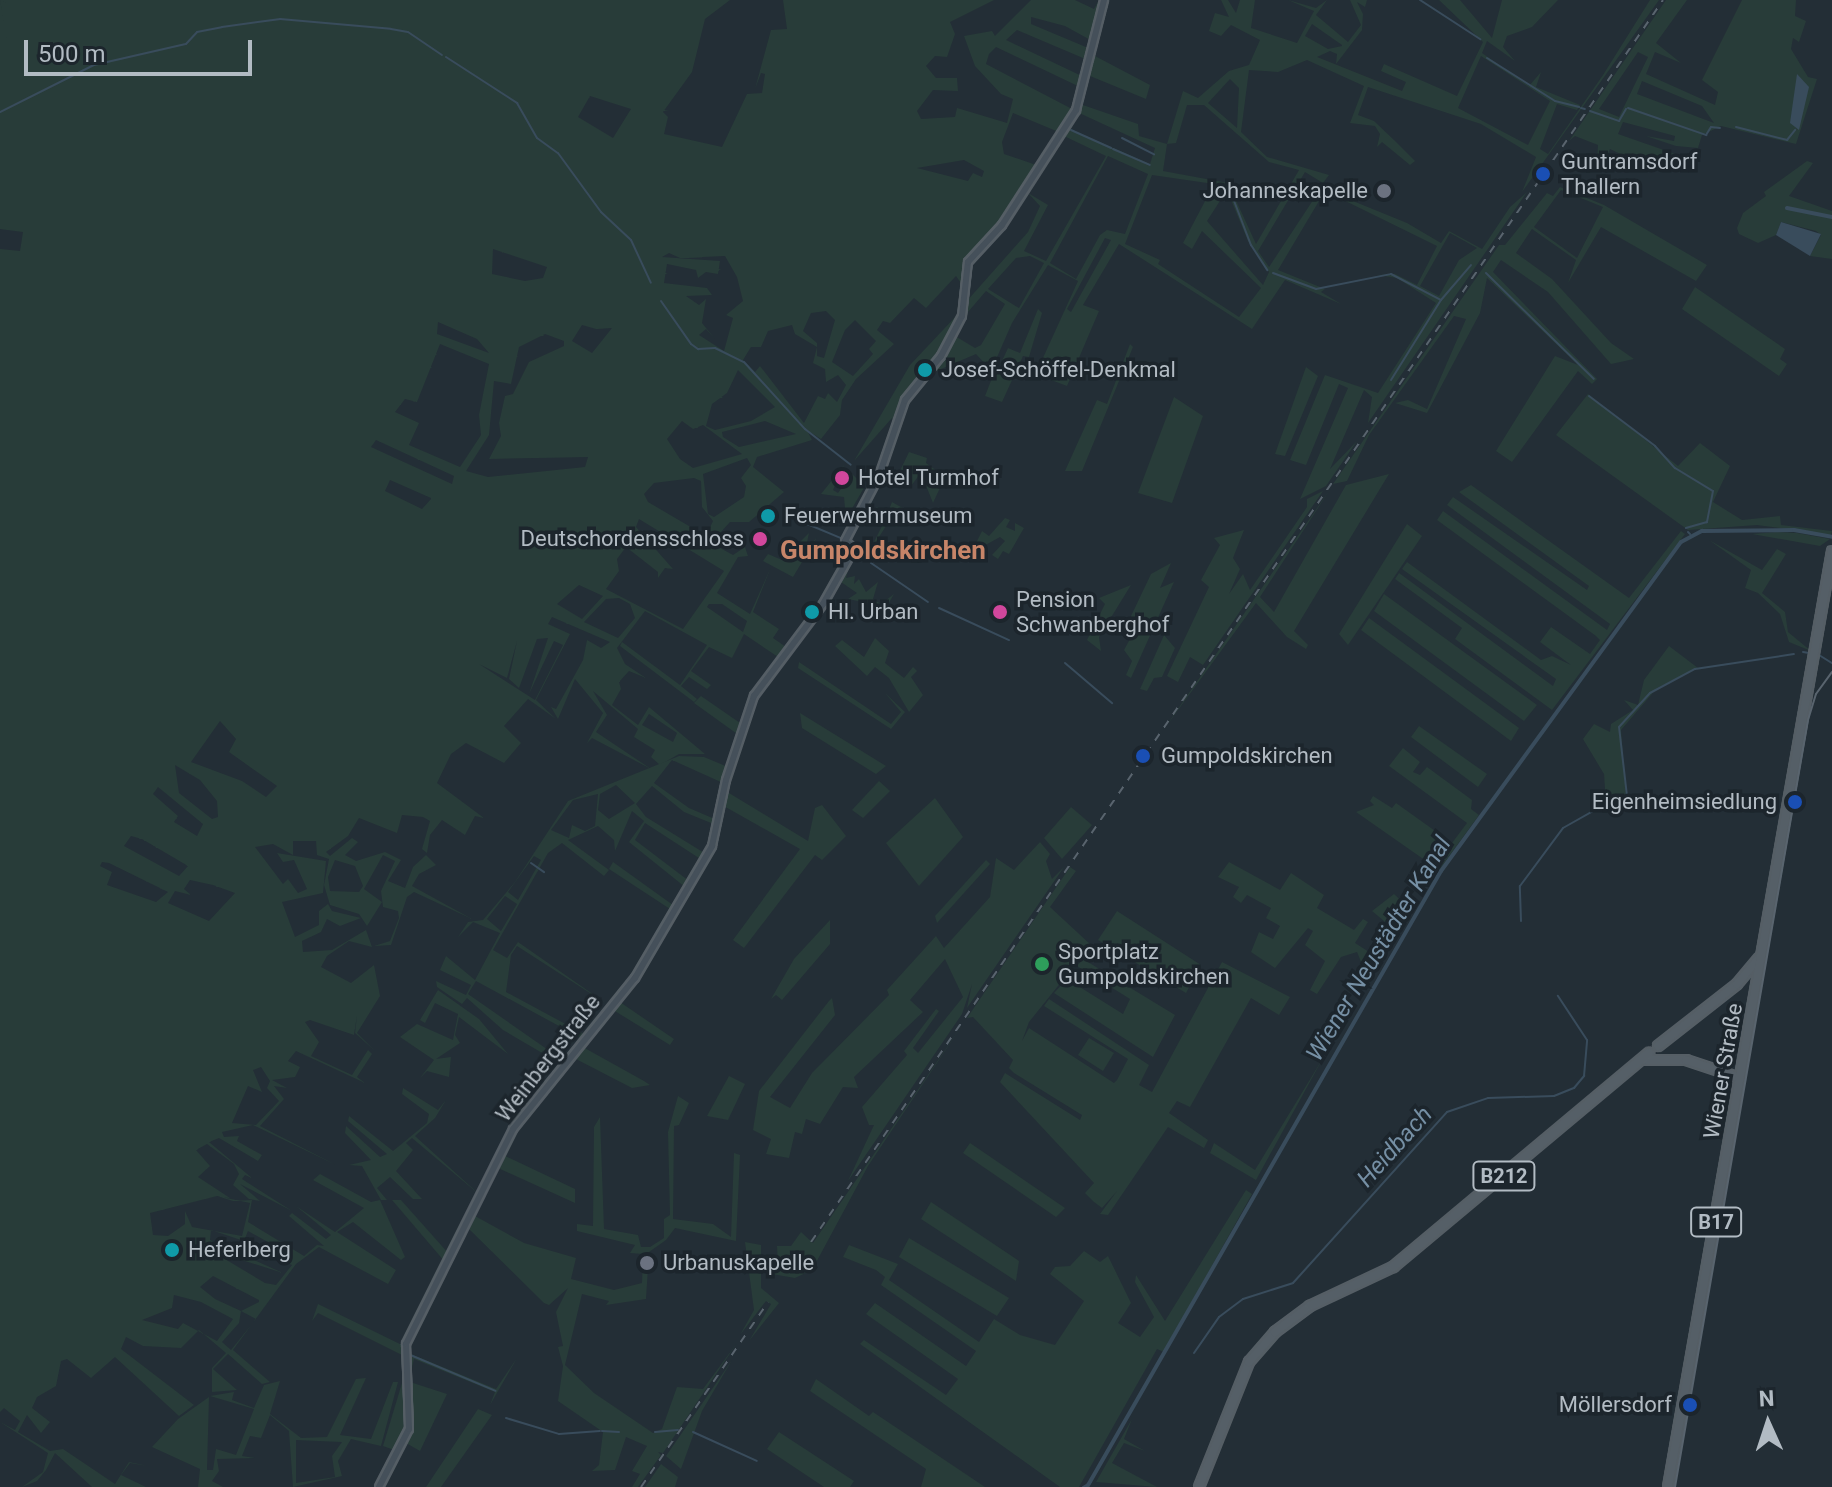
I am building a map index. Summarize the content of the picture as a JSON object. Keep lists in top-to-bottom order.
{
  "streets": {
    "main road": [
      "Weinbergstraße",
      "Wiener Straße",
      "B212",
      "B17"
    ]
  },
  "districts": ["Gumpoldskirchen"],
  "water": ["Wiener Neustädter Kanal", "Heidbach"],
  "places": [
    "Guntramsdorf Thallern",
    "Johanneskapelle",
    "Josef-Schöffel-Denkmal",
    "Hotel Turmhof",
    "Feuerwehrmuseum",
    "Deutschordensschloss",
    "Hl. Urban",
    "Pension Schwanberghof",
    "Gumpoldskirchen",
    "Eigenheimsiedlung",
    "Sportplatz Gumpoldskirchen",
    "Heferlberg",
    "Urbanuskapelle",
    "Möllersdorf"
  ],
  "scale_bar": "500 m",
  "north": "top"
}
